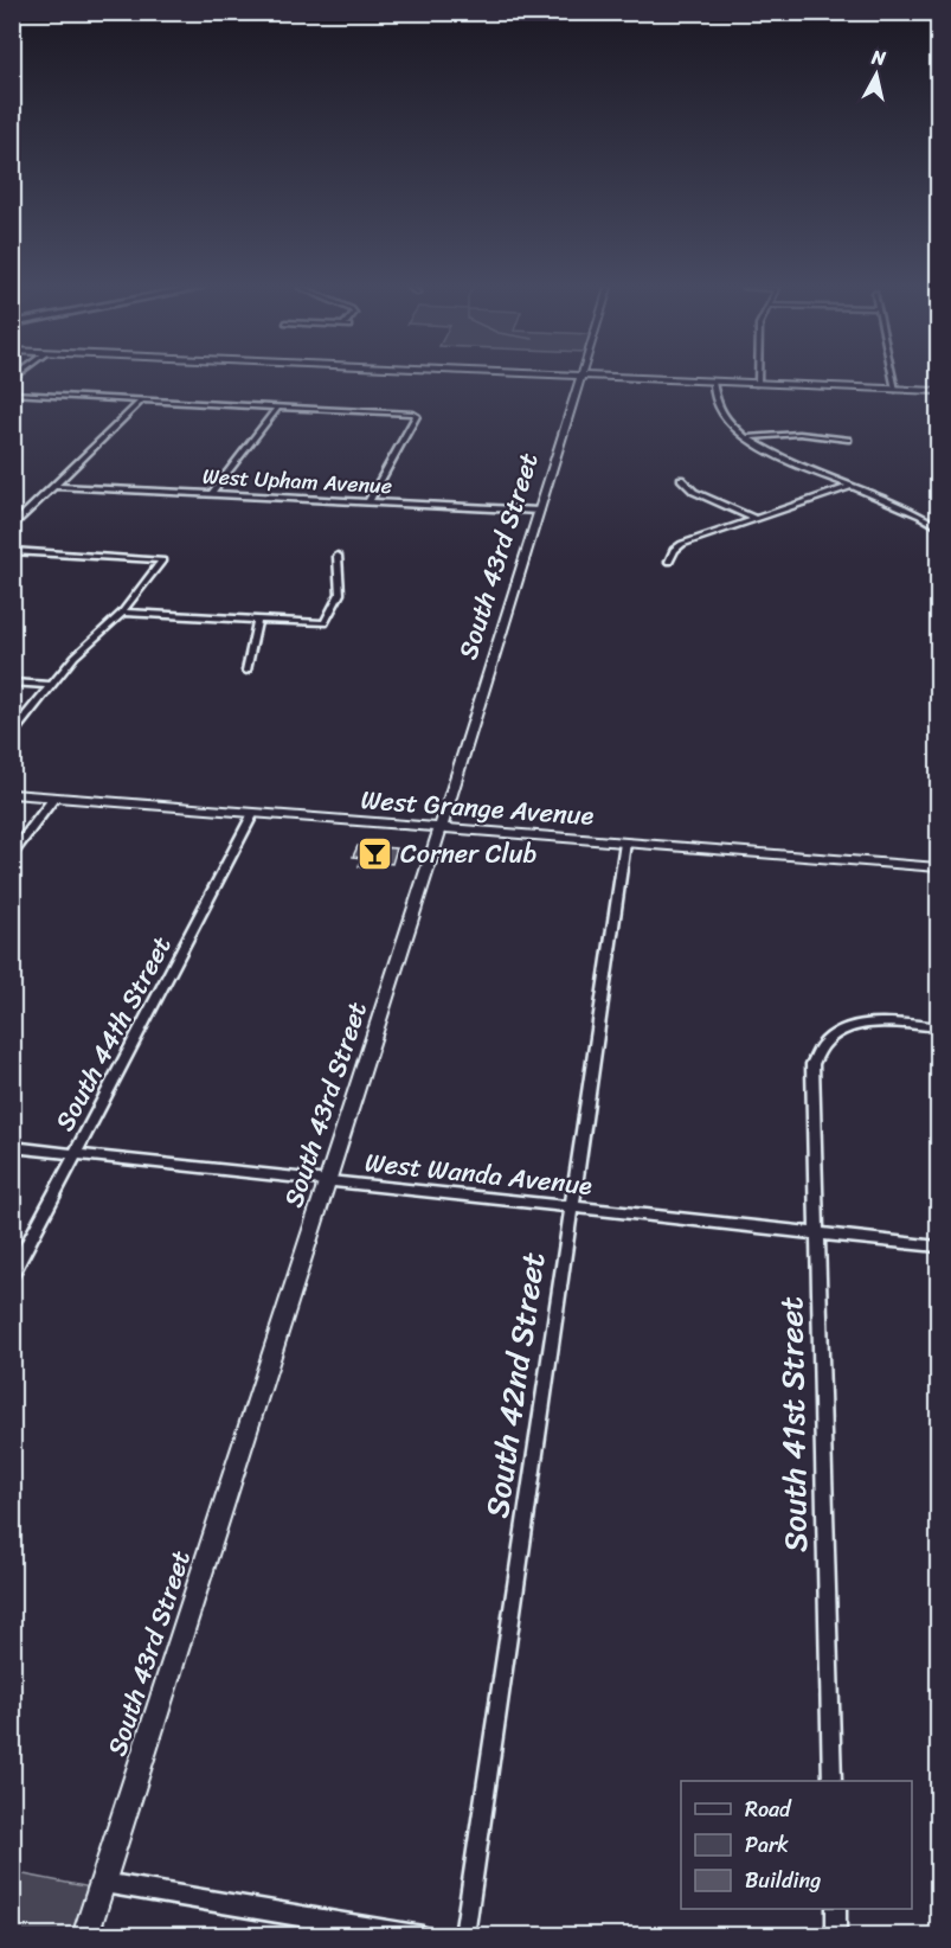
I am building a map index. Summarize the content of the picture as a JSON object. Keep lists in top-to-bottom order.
{
  "streets": {
    "street": [
      "West Upham Avenue",
      "South 43rd Street",
      "West Grange Avenue",
      "South 44th Street",
      "West Wanda Avenue",
      "South 42nd Street",
      "South 41st Street"
    ]
  },
  "crossings": [
    ["West Upham Avenue", "South 43rd Street"],
    ["South 43rd Street", "West Grange Avenue"],
    ["South 43rd Street", "West Wanda Avenue"],
    ["West Grange Avenue", "South 44th Street"],
    ["West Grange Avenue", "South 42nd Street"],
    ["South 44th Street", "West Wanda Avenue"],
    ["West Wanda Avenue", "South 42nd Street"],
    ["West Wanda Avenue", "South 41st Street"]
  ],
  "places": {
    "bar": ["Corner Club"]
  },
  "legend": ["Road", "Park", "Building"],
  "north": "top"
}
